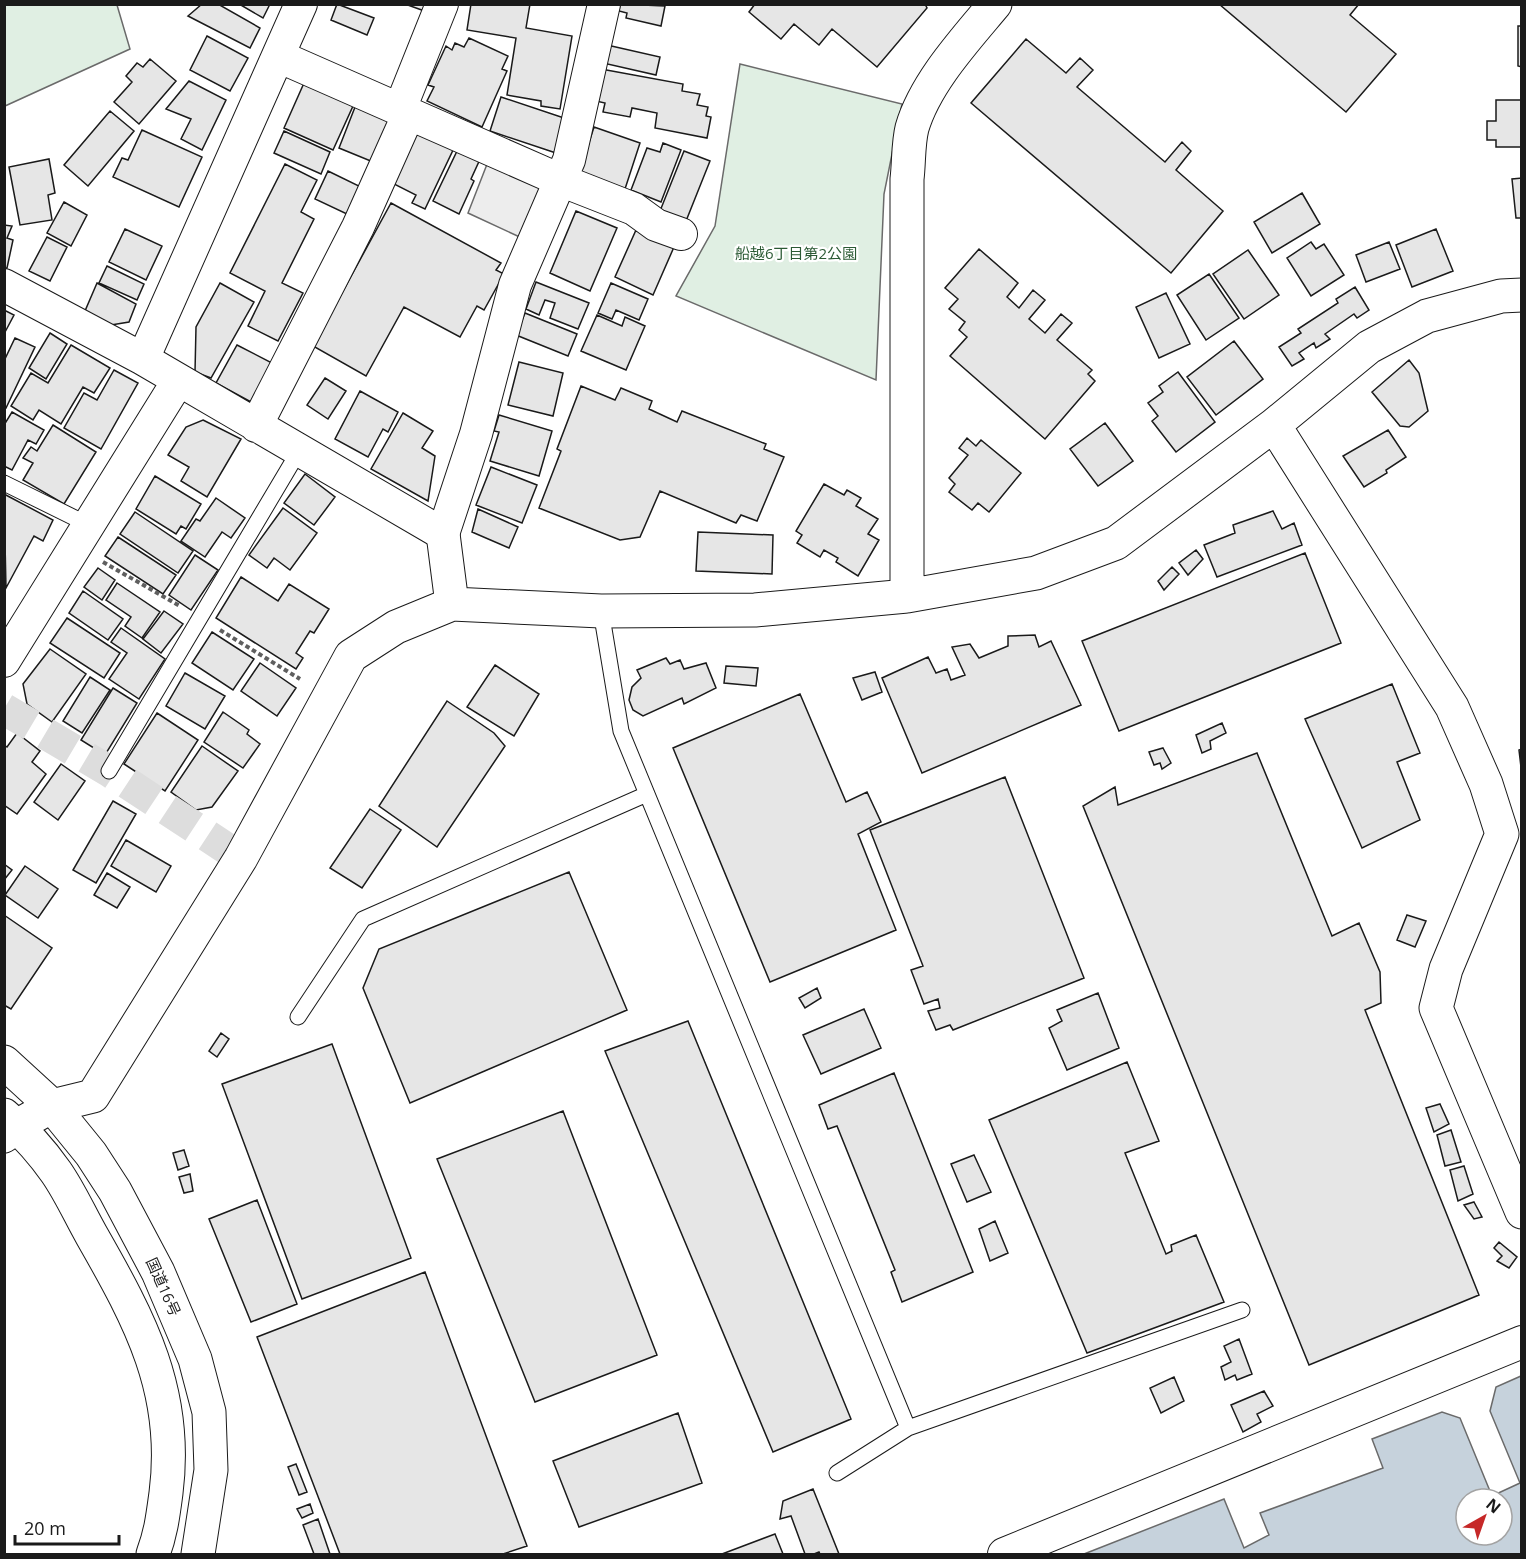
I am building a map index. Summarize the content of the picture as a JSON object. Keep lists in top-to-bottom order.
{
  "streets": {
    "main road": ["国道16号"]
  },
  "parks": ["船越6丁目第2公園"],
  "scale_bar": "20 m",
  "north": "top right"
}
